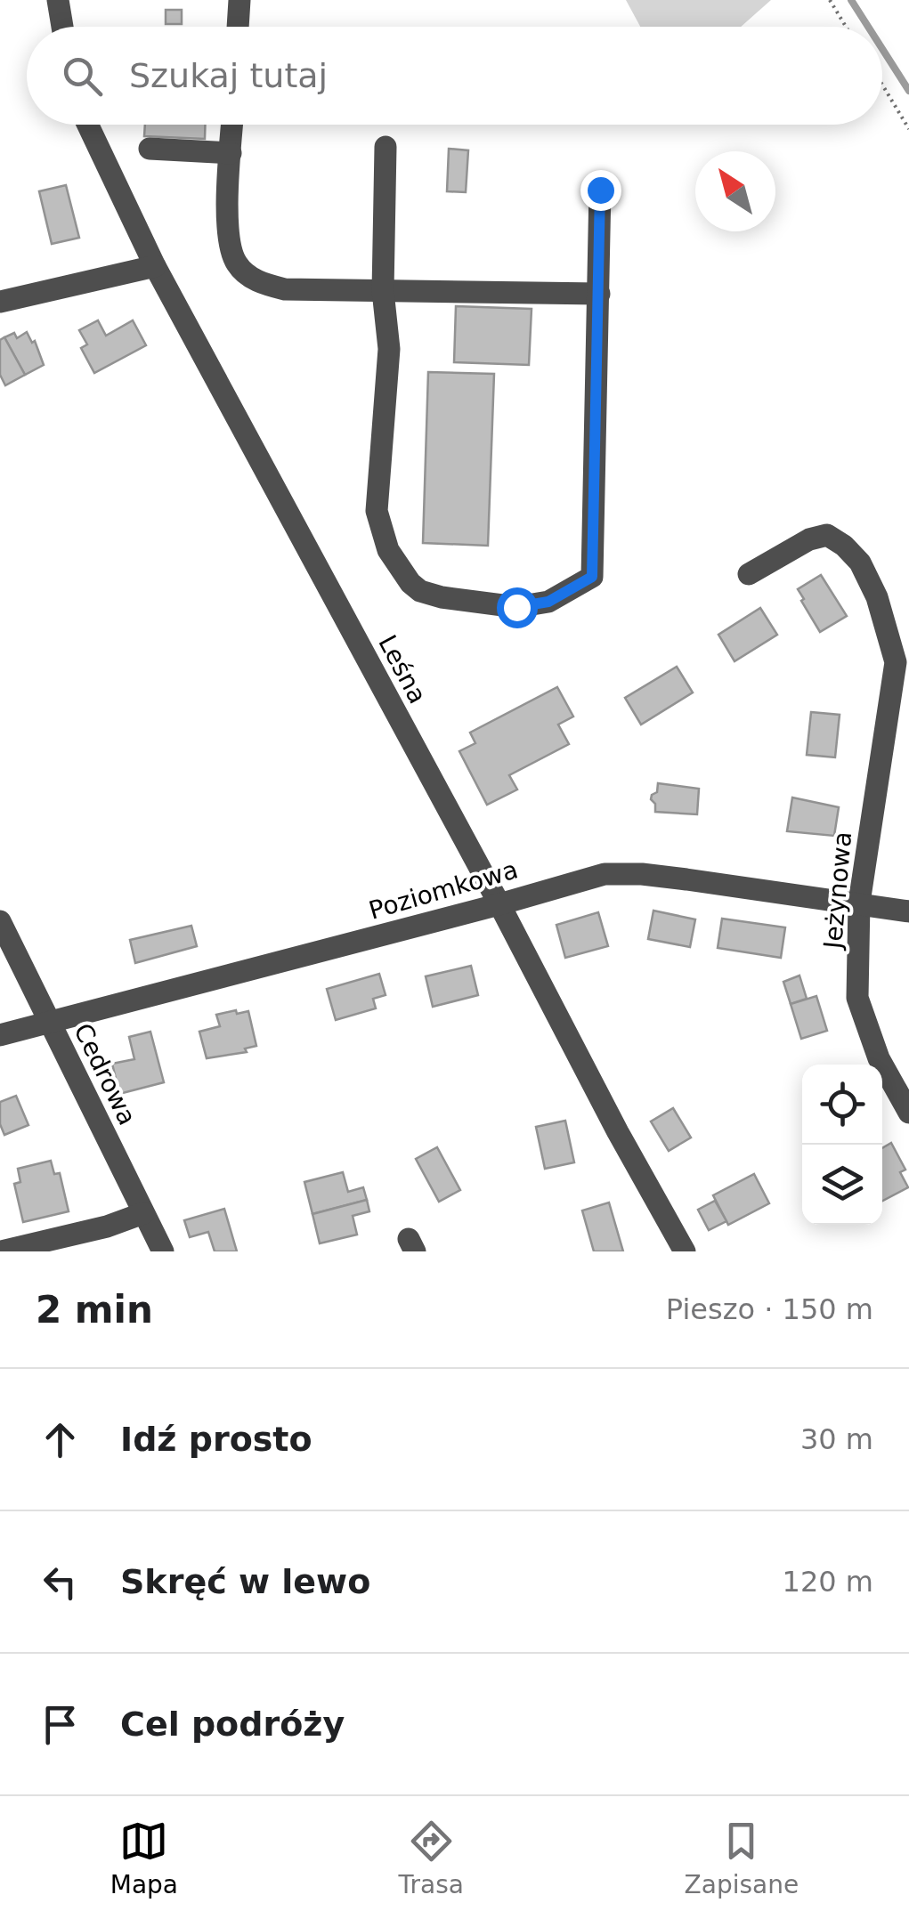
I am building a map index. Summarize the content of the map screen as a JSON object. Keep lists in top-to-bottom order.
{
  "streets": {
    "street": [
      "Leśna",
      "Poziomkowa",
      "Jeżynowa",
      "Cedrowa"
    ]
  },
  "crossings": [
    ["Leśna", "Poziomkowa"],
    ["Poziomkowa", "Jeżynowa"],
    ["Poziomkowa", "Cedrowa"]
  ],
  "north": "top left",
  "page": {
    "search": "Szukaj tutaj",
    "heading": ["2 min", "Pieszo · 150 m"],
    "list": [
      ["Idź prosto", "30 m"],
      ["Skręć w lewo", "120 m"],
      "Cel podróży"
    ],
    "nav": ["Mapa", "Trasa", "Zapisane"]
  }
}
